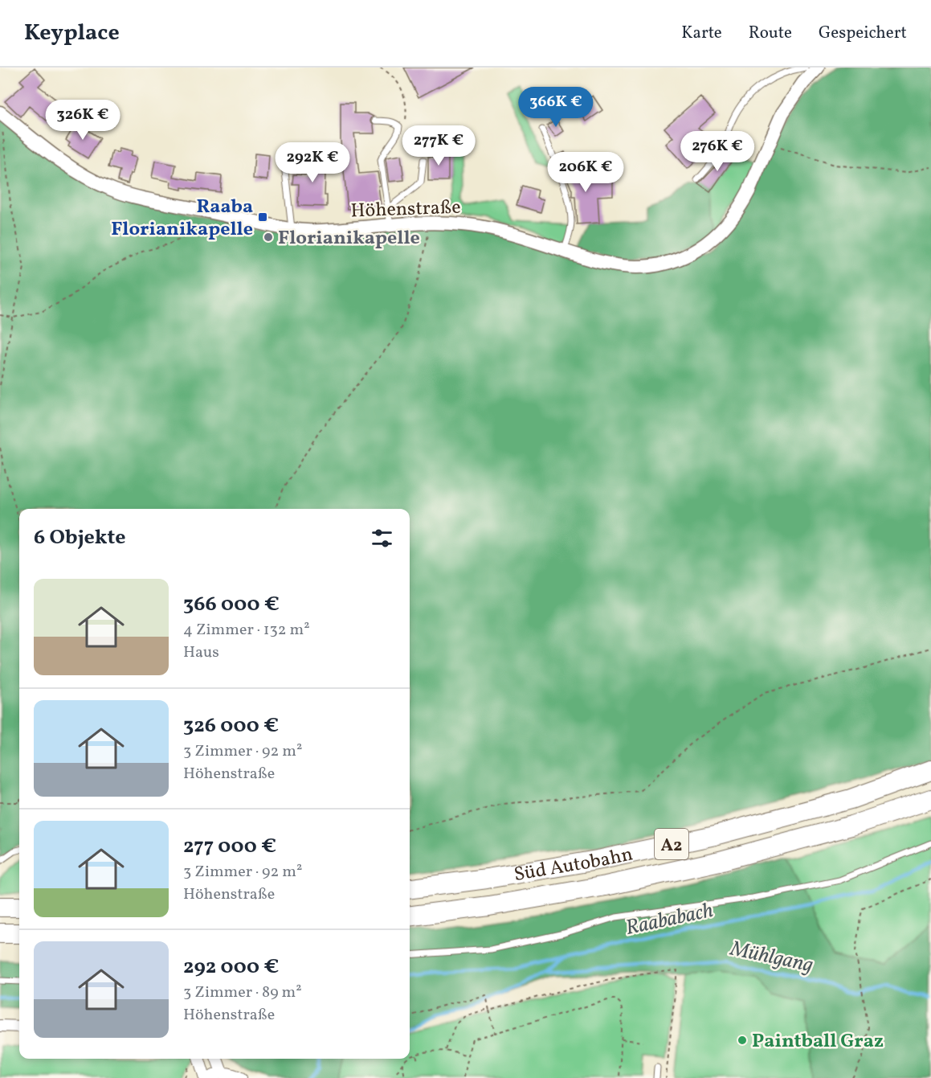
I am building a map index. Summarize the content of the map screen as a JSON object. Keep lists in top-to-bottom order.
{
  "streets": {
    "highway": ["A2", "Süd Autobahn"],
    "street": ["Höhenstraße"]
  },
  "water": ["Raababach", "Mühlgang"],
  "places": {
    "transit": ["Raaba Florianikapelle"],
    "other": ["Florianikapelle", "Paintball Graz"]
  },
  "page": {
    "header": "Keyplace",
    "nav": ["Karte", "Route", "Gespeichert"],
    "price": [
      "366K €",
      "326K €",
      "277K €",
      "276K €",
      "292K €",
      "206K €"
    ],
    "heading": "6 Objekte",
    "list": [
      {
        "name": "366 000 €",
        "note": "4 Zimmer · 132 m² · Haus"
      },
      {
        "name": "326 000 €",
        "note": "3 Zimmer · 92 m² · Höhenstraße"
      },
      {
        "name": "277 000 €",
        "note": "3 Zimmer · 92 m² · Höhenstraße"
      },
      {
        "name": "292 000 €",
        "note": "3 Zimmer · 89 m² · Höhenstraße"
      }
    ]
  }
}
